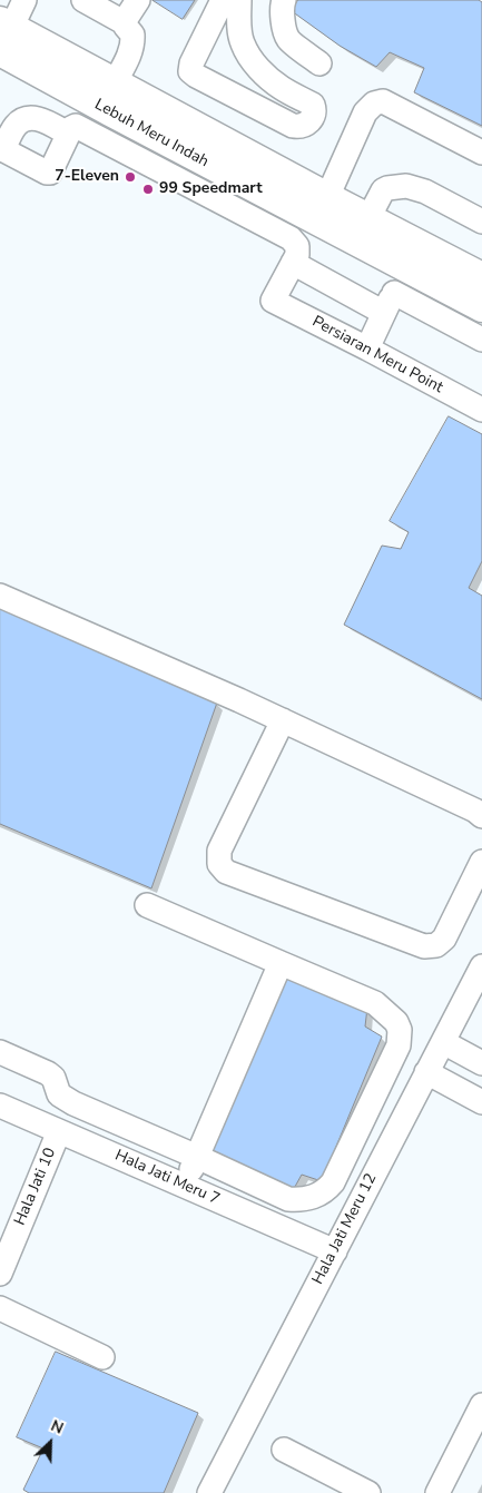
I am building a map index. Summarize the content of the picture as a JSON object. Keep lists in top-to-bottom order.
{
  "streets": {
    "main road": ["Lebuh Meru Indah"],
    "street": [
      "Persiaran Meru Point",
      "Hala Jati Meru 7",
      "Hala Jati 10",
      "Hala Jati Meru 12"
    ]
  },
  "crossings": [
    ["Hala Jati Meru 7", "Hala Jati 10"],
    ["Hala Jati Meru 7", "Hala Jati Meru 12"]
  ],
  "places": ["7-Eleven", "99 Speedmart"],
  "north": "top right"
}
